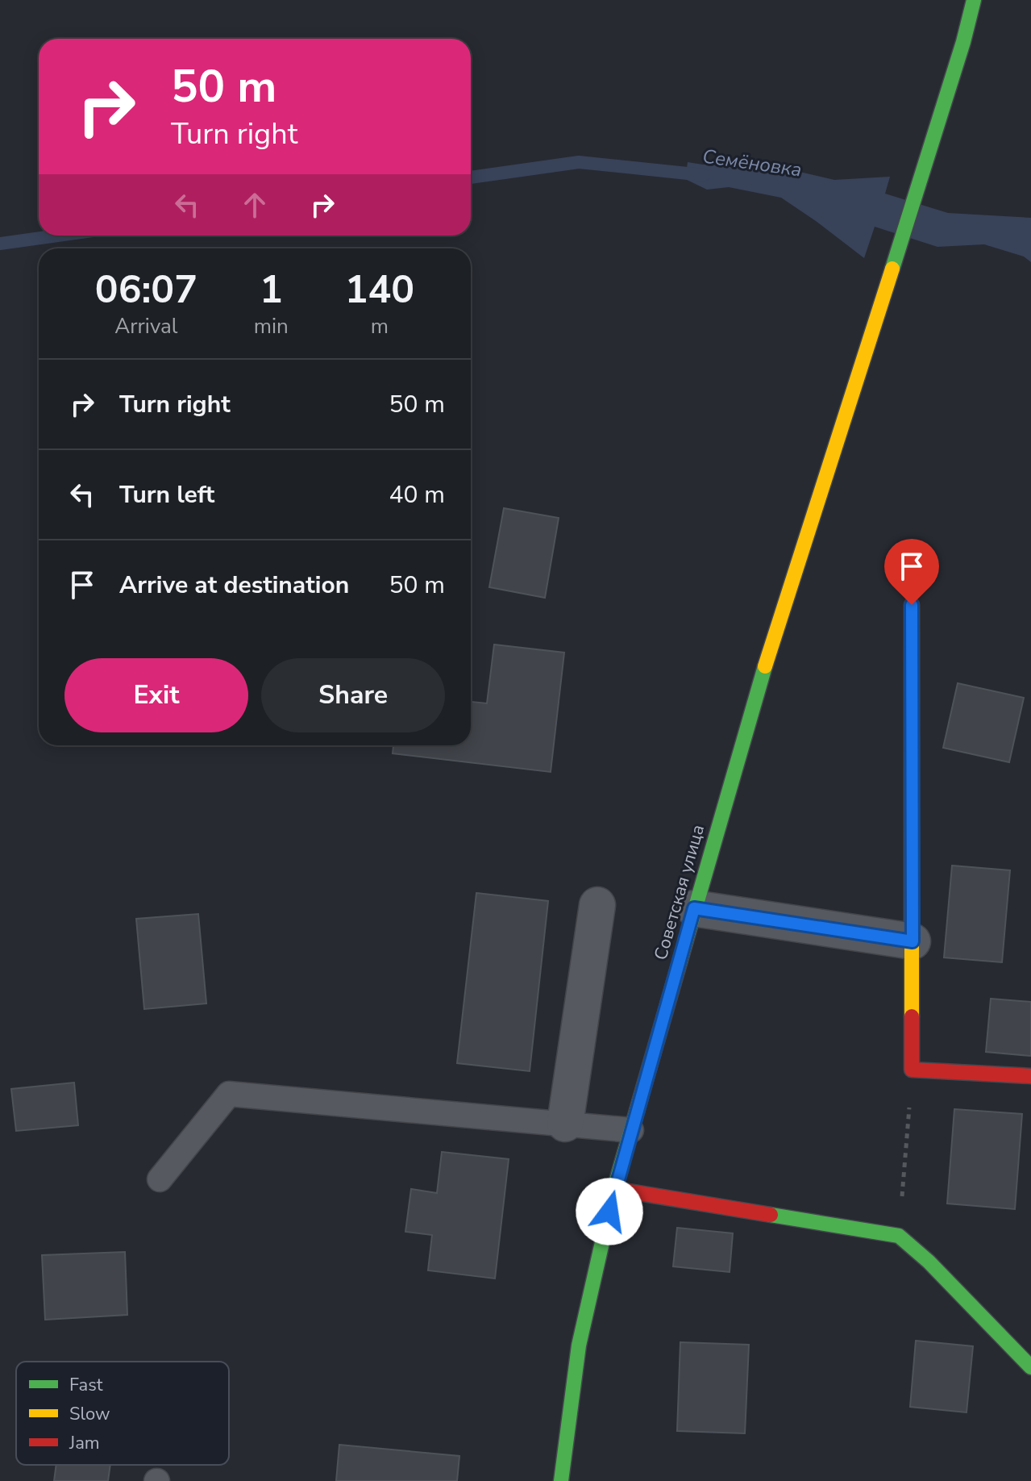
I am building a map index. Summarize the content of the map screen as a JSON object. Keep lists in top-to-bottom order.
{
  "streets": {
    "main road": ["Советская улица"]
  },
  "water": ["Семёновка"],
  "legend": ["Fast", "Slow", "Jam"],
  "page": {
    "turn": ["50 m", "Turn right"],
    "eta": [
      "06:07",
      "Arrival",
      "1",
      "min",
      "140",
      "m"
    ],
    "list": [
      {
        "name": "Turn right",
        "value": "50 m"
      },
      {
        "name": "Turn left",
        "value": "40 m"
      },
      {
        "name": "Arrive at destination",
        "value": "50 m"
      }
    ],
    "buttons": ["Exit", "Share"]
  }
}
